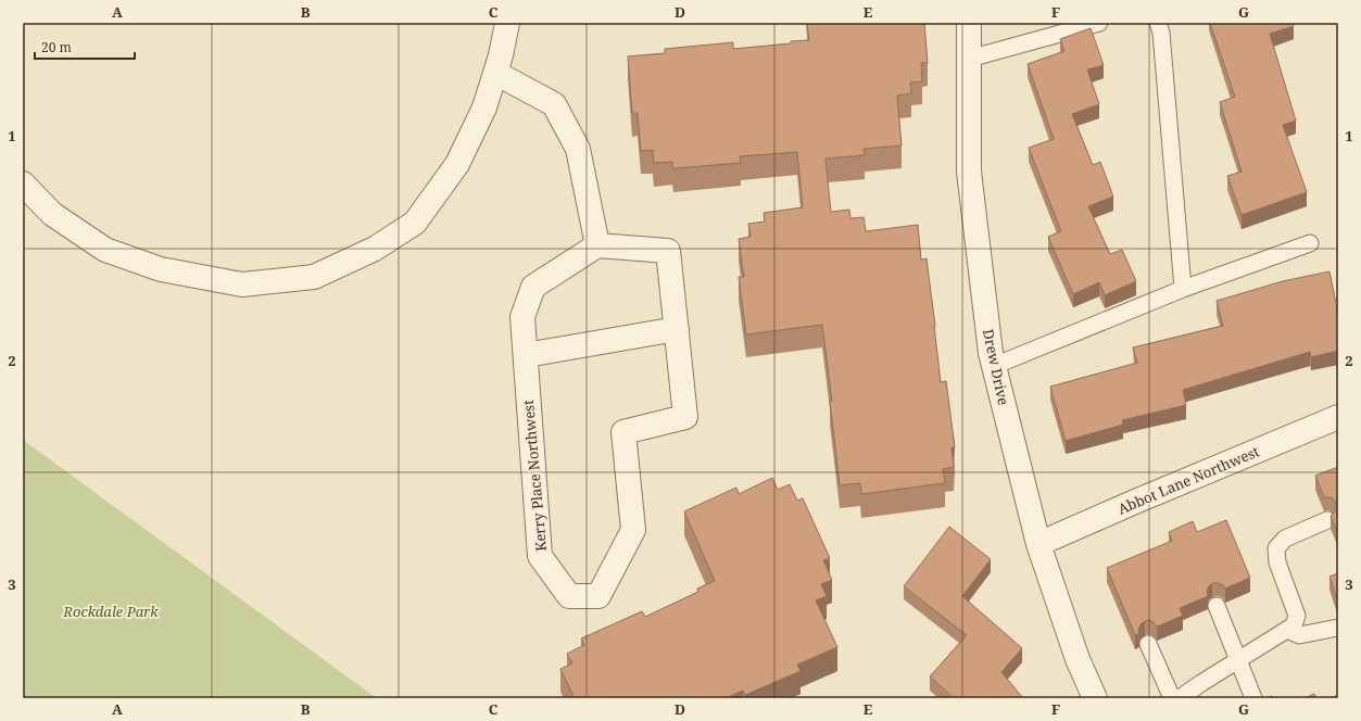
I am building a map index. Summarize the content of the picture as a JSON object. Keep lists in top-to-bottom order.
{
  "streets": {
    "street": ["Drew Drive", "Kerry Place Northwest", "Abbot Lane Northwest"]
  },
  "crossings": [
    ["Drew Drive", "Abbot Lane Northwest"]
  ],
  "parks": ["Rockdale Park"],
  "scale_bar": "20 m",
  "grid": {
    "columns": [
      "A",
      "B",
      "C",
      "D",
      "E",
      "F",
      "G"
    ],
    "rows": ["1", "2", "3"]
  }
}
